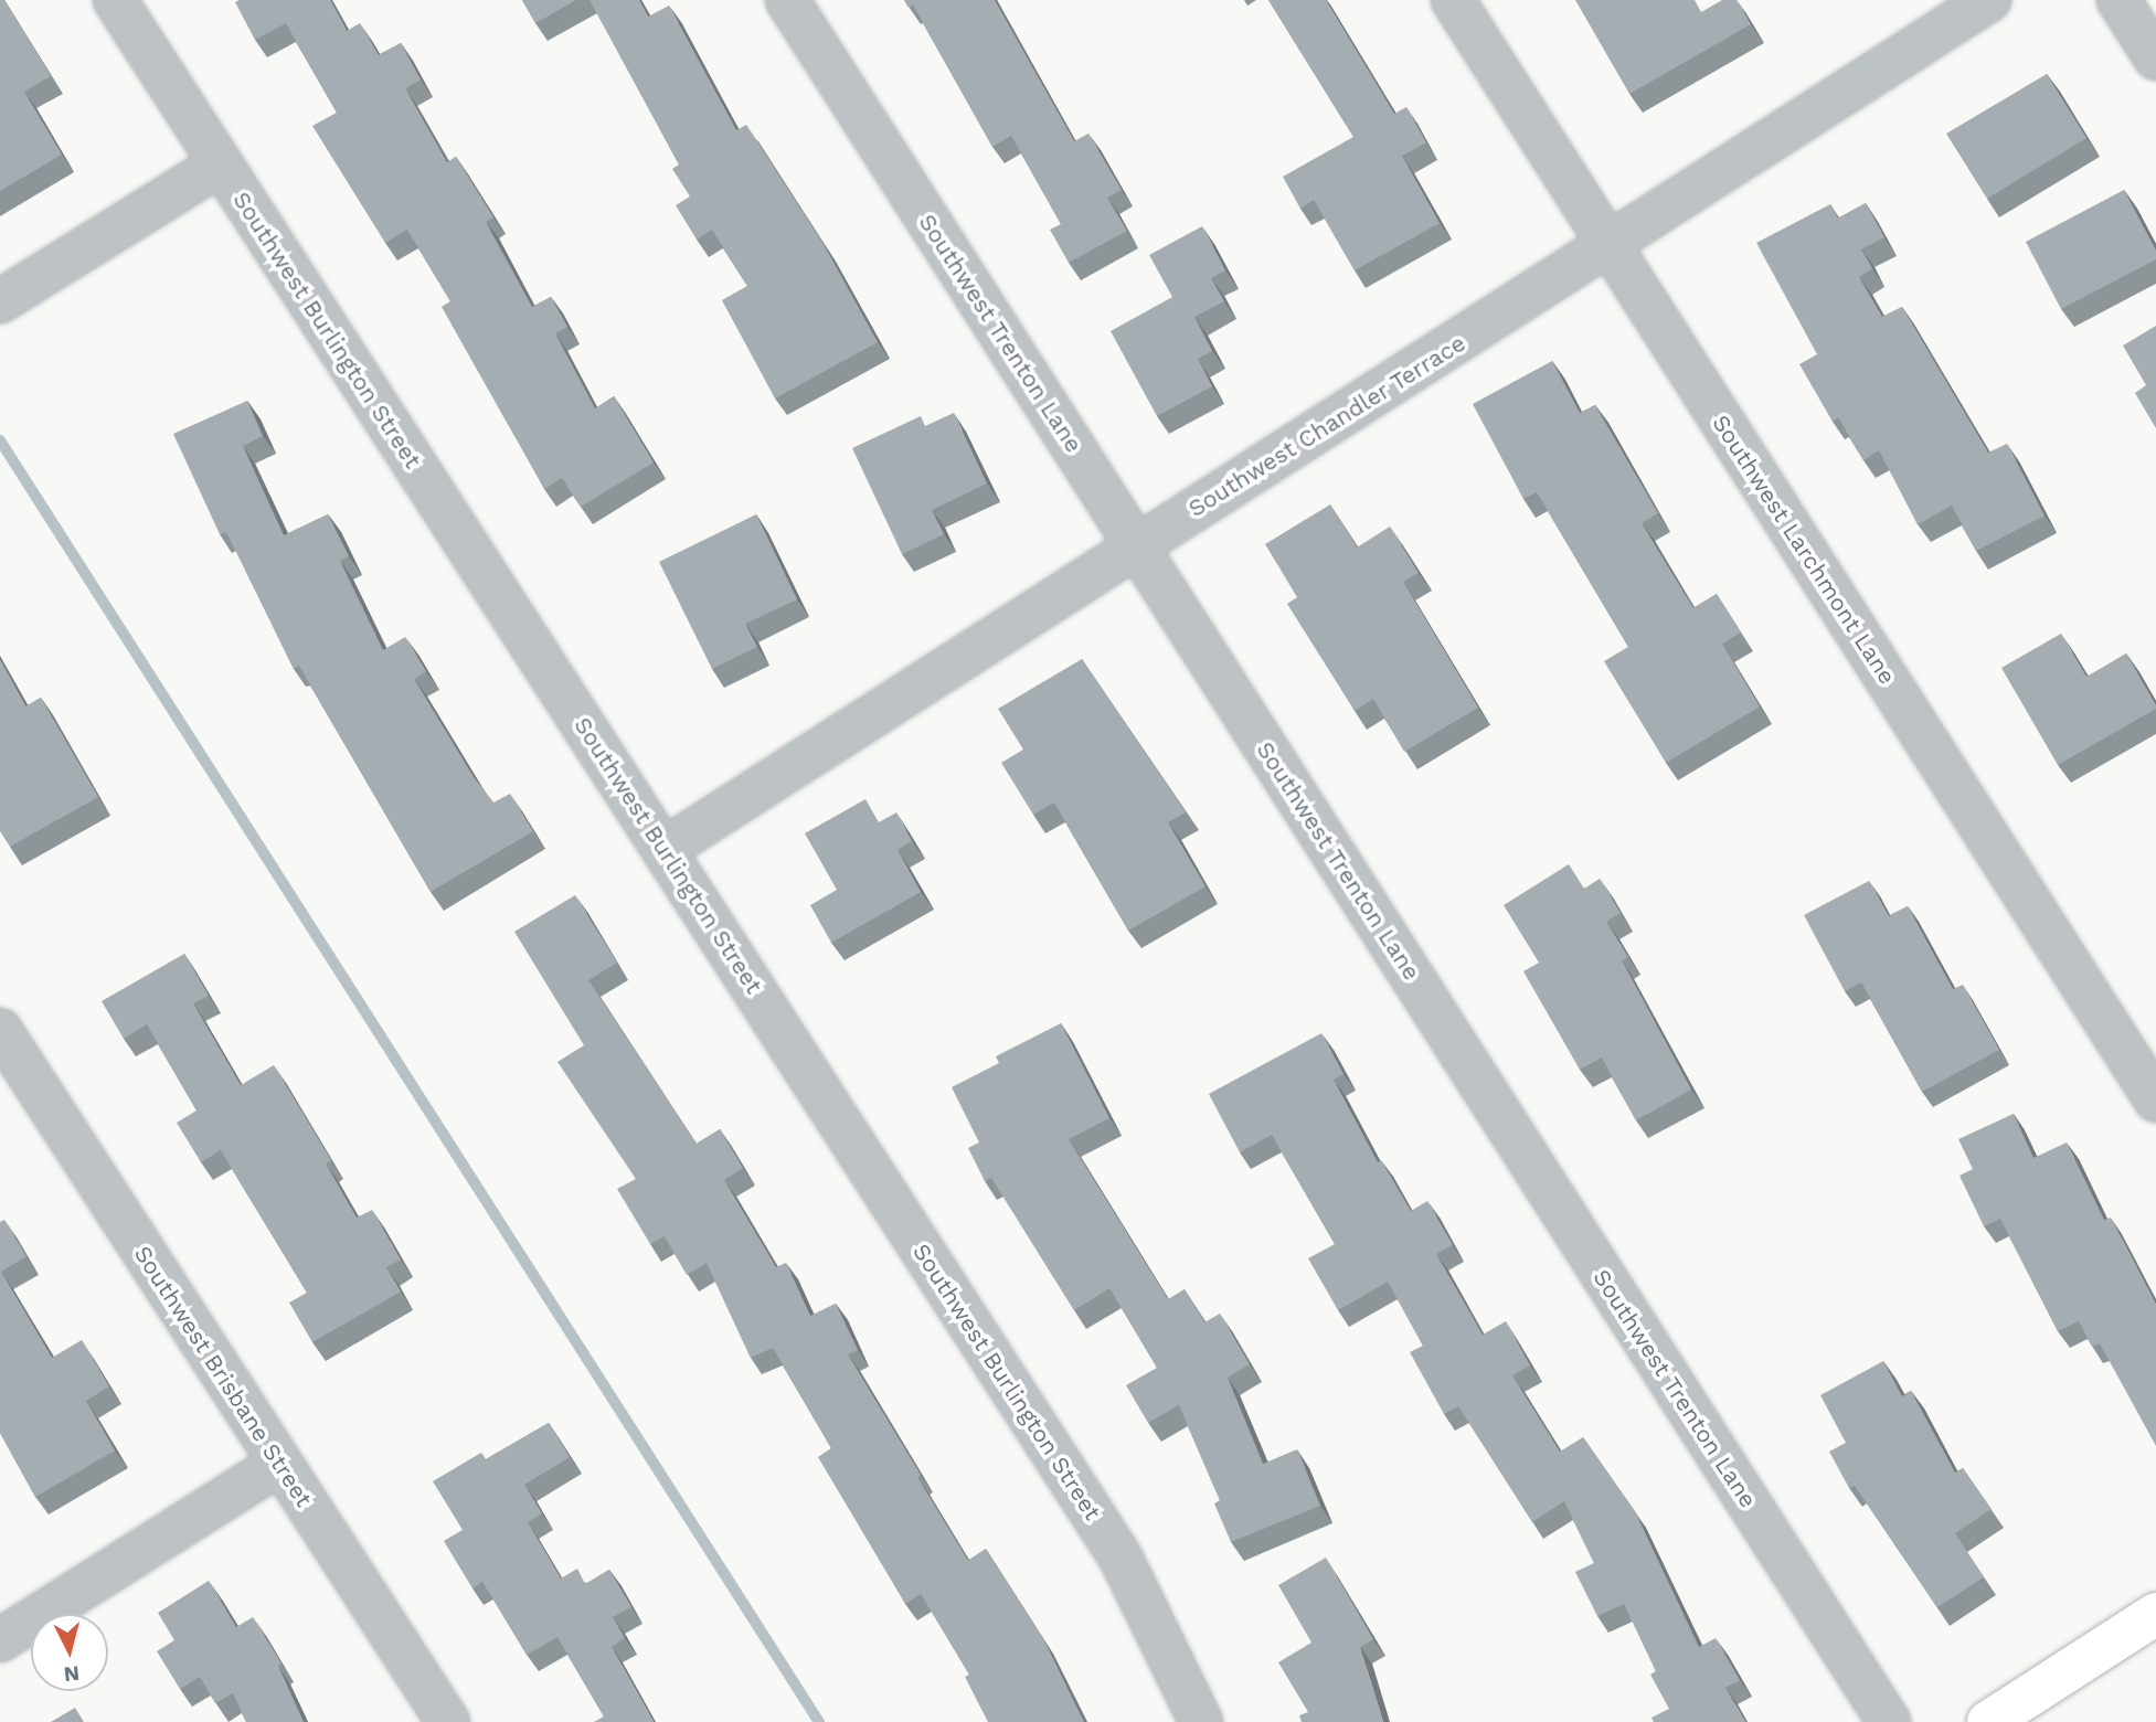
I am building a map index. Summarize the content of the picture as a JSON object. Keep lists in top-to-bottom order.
{
  "streets": {
    "street": [
      "Southwest Burlington Street",
      "Southwest Trenton Lane",
      "Southwest Chandler Terrace",
      "Southwest Larchmont Lane",
      "Southwest Brisbane Street"
    ]
  },
  "crossings": [
    ["Southwest Burlington Street", "Southwest Chandler Terrace"],
    ["Southwest Trenton Lane", "Southwest Chandler Terrace"],
    ["Southwest Chandler Terrace", "Southwest Larchmont Lane"]
  ],
  "north": "bottom"
}
